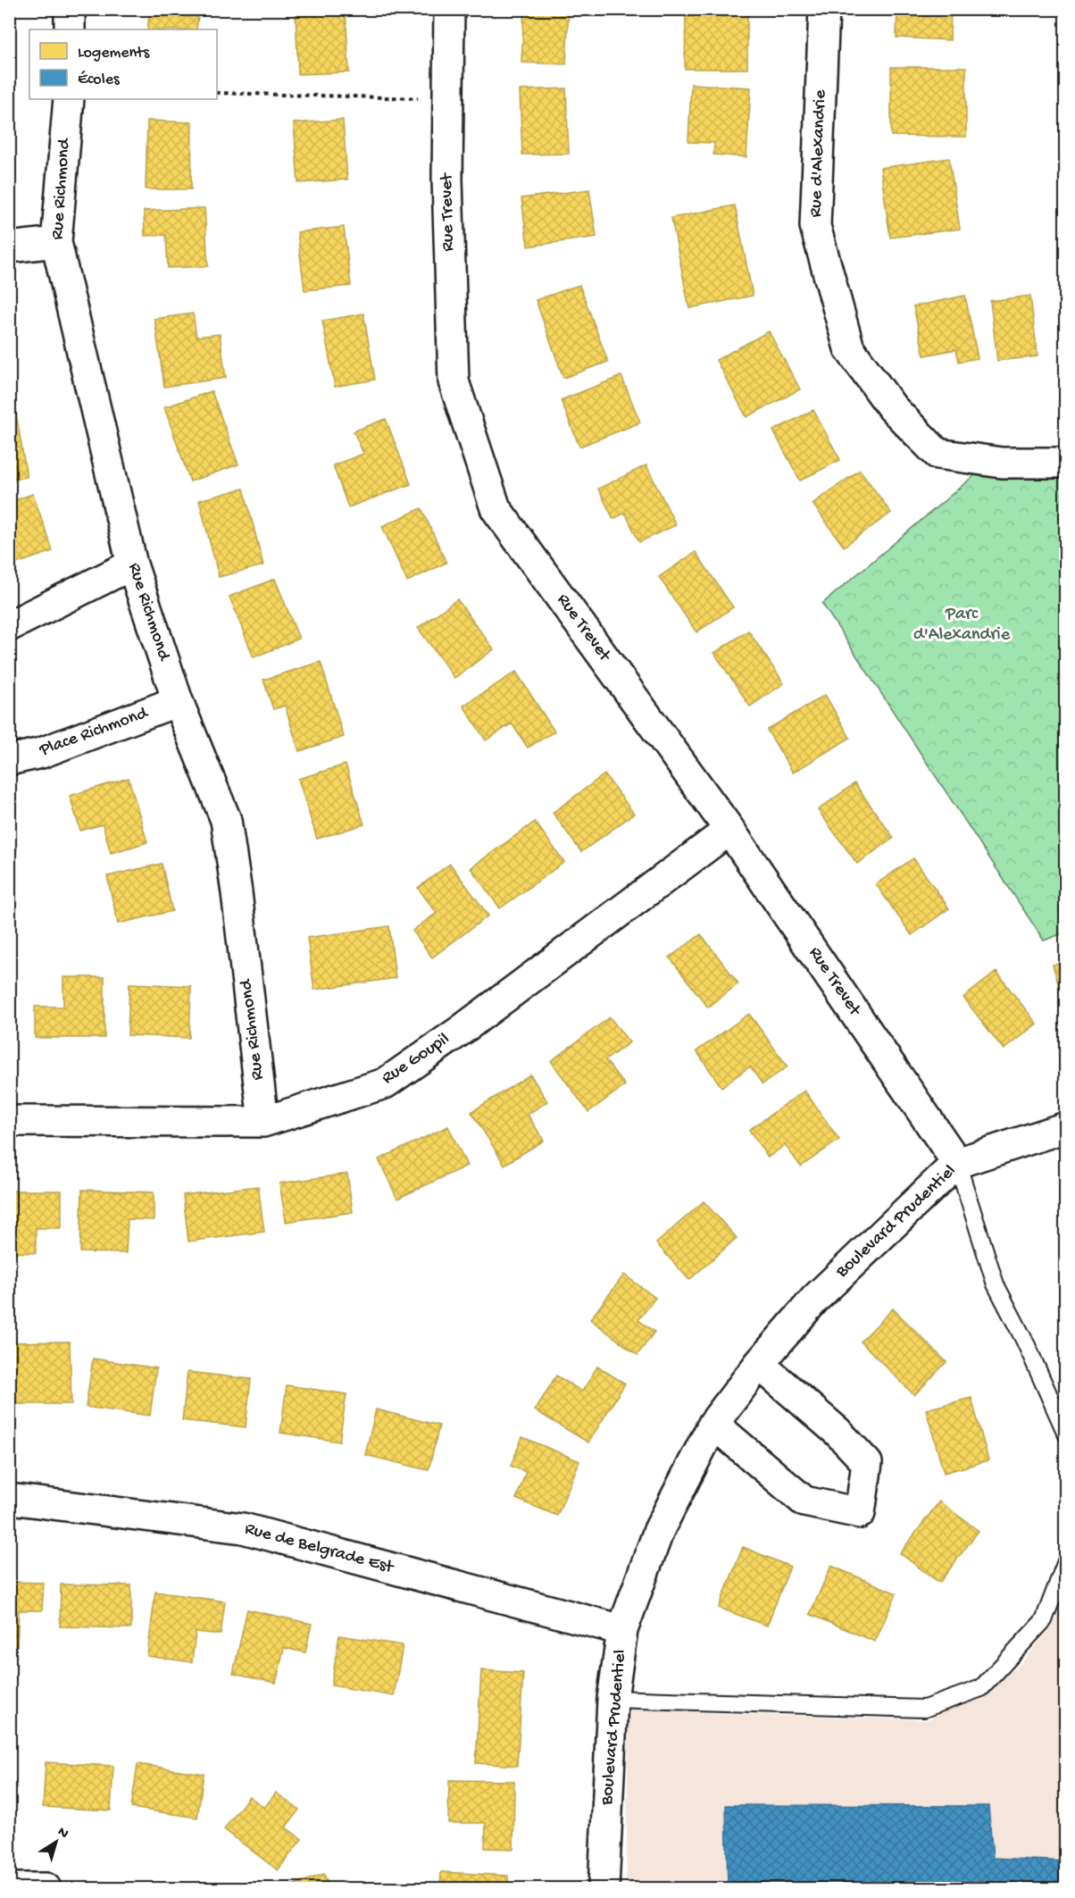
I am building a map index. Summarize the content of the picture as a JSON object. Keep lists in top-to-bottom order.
{
  "streets": {
    "street": [
      "Rue d'Alexandrie",
      "Rue Richmond",
      "Rue Trevet",
      "Place Richmond",
      "Rue Goupil",
      "Boulevard Prudentiel",
      "Rue de Belgrade Est"
    ]
  },
  "crossings": [
    ["Rue Richmond", "Place Richmond"],
    ["Rue Richmond", "Rue Goupil"],
    ["Rue Trevet", "Rue Goupil"],
    ["Rue Trevet", "Boulevard Prudentiel"],
    ["Boulevard Prudentiel", "Rue de Belgrade Est"]
  ],
  "parks": ["Parc d'Alexandrie"],
  "legend": ["Logements", "Écoles"],
  "north": "top right"
}
